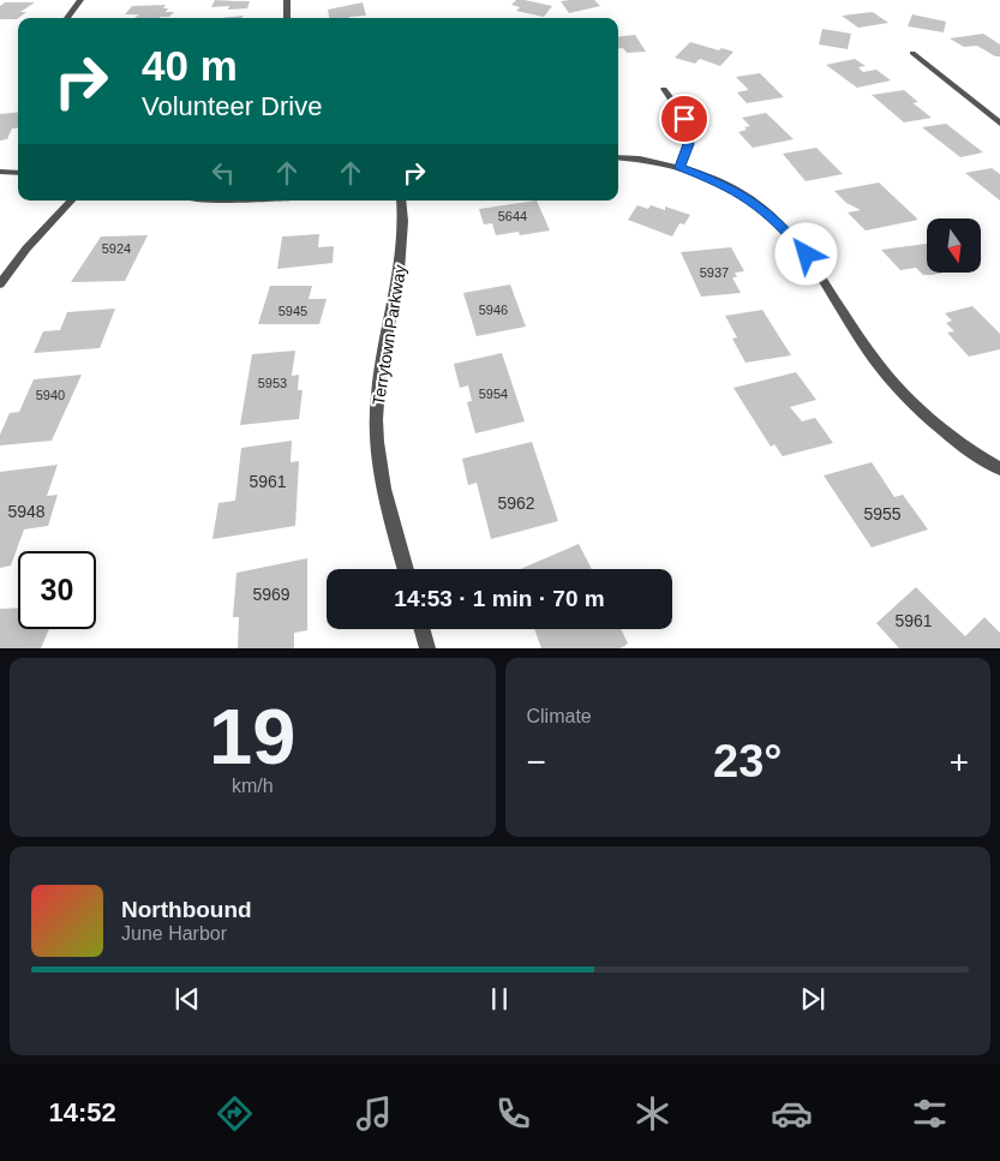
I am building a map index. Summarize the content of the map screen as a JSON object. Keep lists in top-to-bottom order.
{
  "streets": {
    "street": ["Terrytown Parkway"]
  },
  "house_numbers": [
    "5644",
    "5924",
    "5937",
    "5946",
    "5945",
    "5953",
    "5954",
    "5940",
    "5961",
    "5962",
    "5948",
    "5955",
    "5969",
    "5961"
  ],
  "north": "bottom",
  "page": {
    "turn": ["40 m", "Volunteer Drive"],
    "limit": "30",
    "trip": "14:53 · 1 min · 70 m",
    "tile": [
      ["19", "km/h"],
      "Climate"
    ],
    "heat": ["−", "23°", "+"],
    "song": ["Northbound", "June Harbor"],
    "tabs": "14:52"
  }
}
